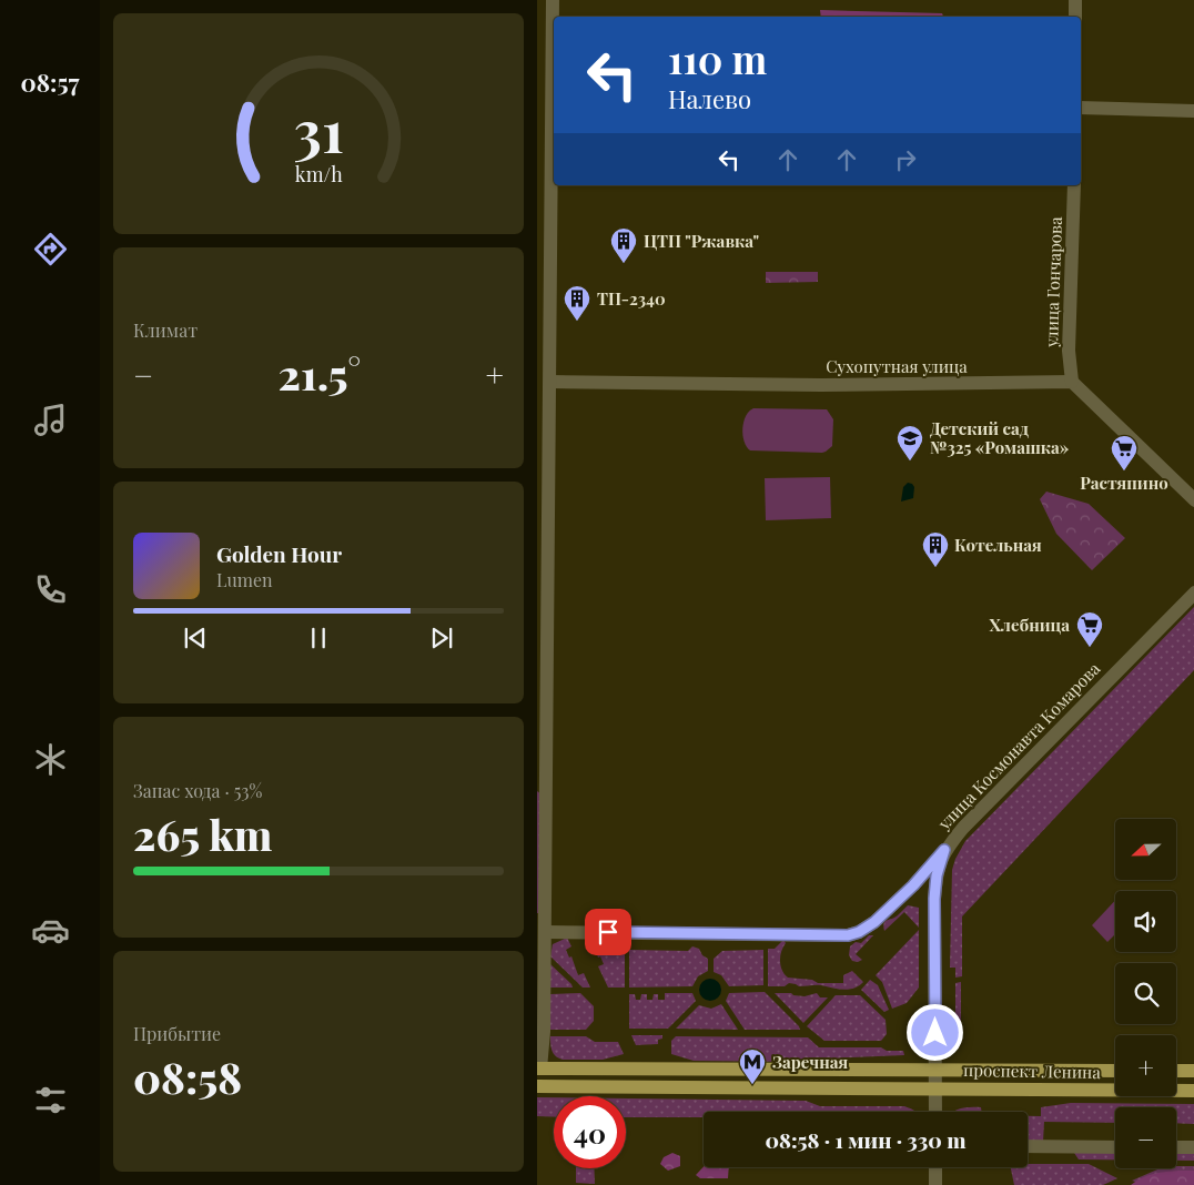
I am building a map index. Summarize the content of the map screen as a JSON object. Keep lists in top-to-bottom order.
{
  "streets": {
    "main road": ["проспект Ленина"],
    "street": ["улица Гончарова", "Сухопутная улица", "улица Космонавта Комарова"]
  },
  "crossings": [
    ["улица Гончарова", "Сухопутная улица"],
    ["улица Космонавта Комарова", "проспект Ленина"]
  ],
  "places": {
    "building": ["ЦТП \"Ржавка\"", "ТП-2340", "Котельная"],
    "school or university": ["Детский сад №325 «Ромашка»"],
    "supermarket": ["Растяпино", "Хлебница"],
    "metro station": ["Заречная"]
  },
  "north": "left",
  "page": {
    "tabs": "08:57",
    "turn": ["110 m", "Налево"],
    "tile": [
      "Климат",
      ["Запас хода · 53%", "265 km"],
      ["Прибытие", "08:58"]
    ],
    "heat": ["−", "21.5°", "+"],
    "song": ["Golden Hour", "Lumen"],
    "map_buttons": ["+", "−"],
    "limit": "40",
    "trip": "08:58 · 1 мин · 330 m",
    "gauge": ["31", "km/h"]
  }
}
